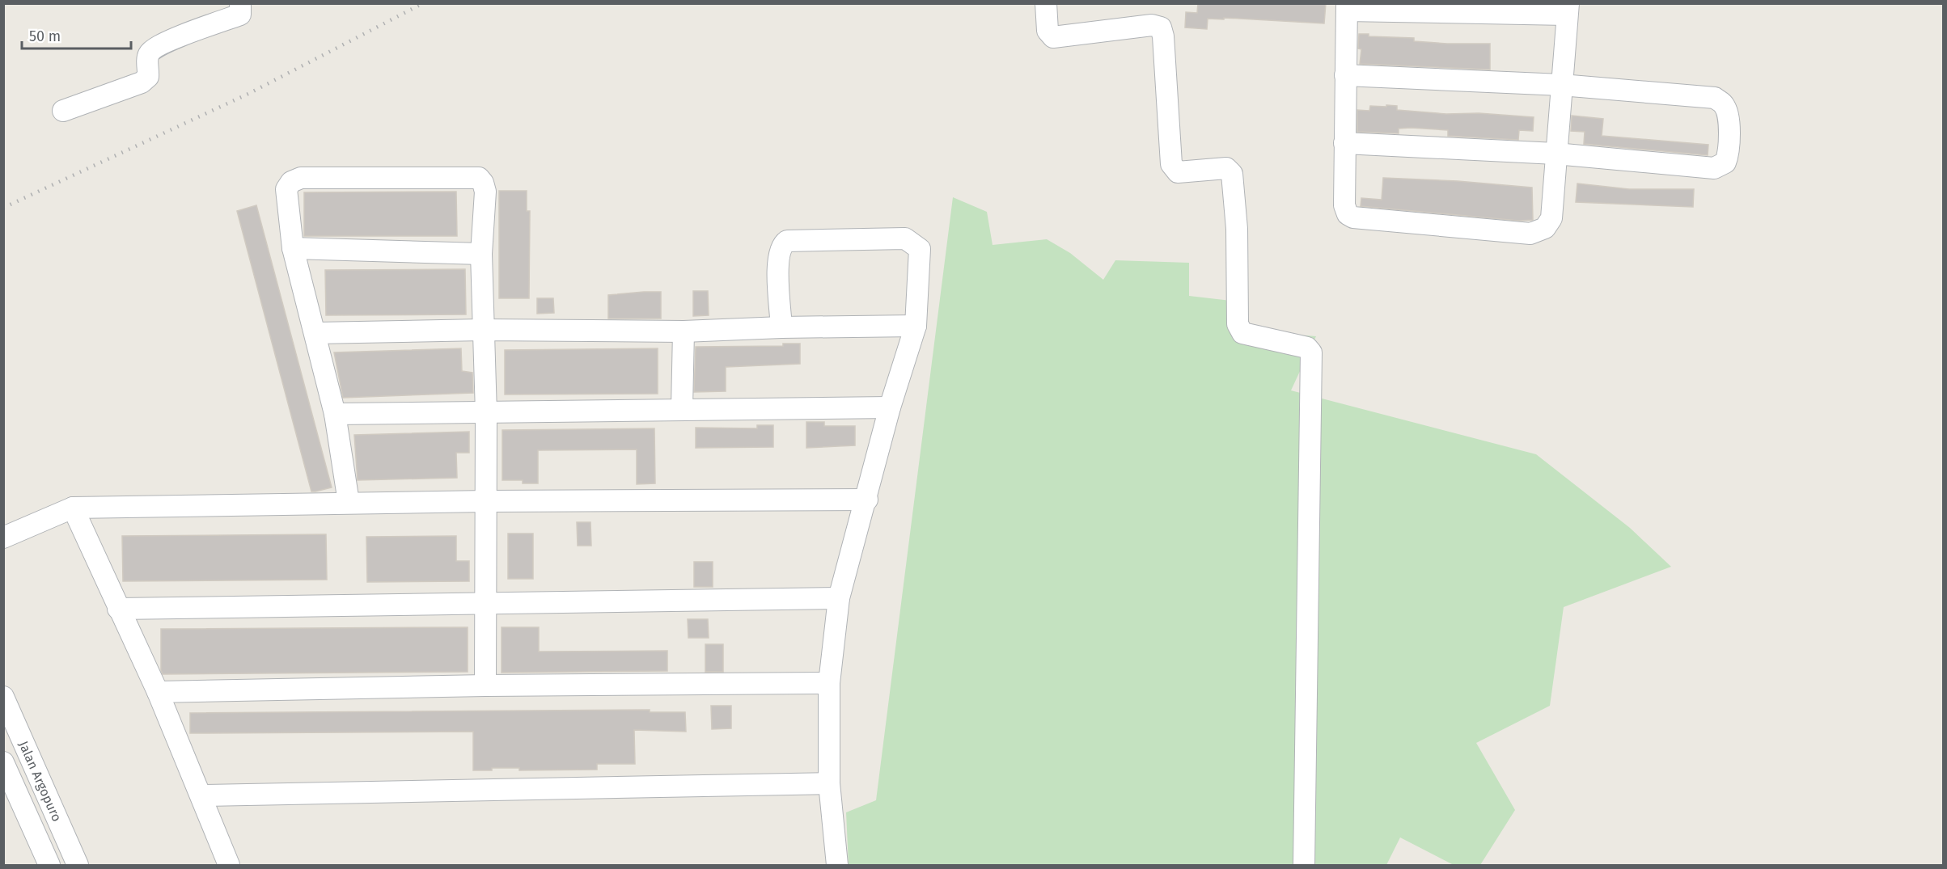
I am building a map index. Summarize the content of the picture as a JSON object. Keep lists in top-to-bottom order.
{
  "streets": {
    "street": ["Jalan Argopuro"]
  },
  "scale_bar": "50 m"
}
